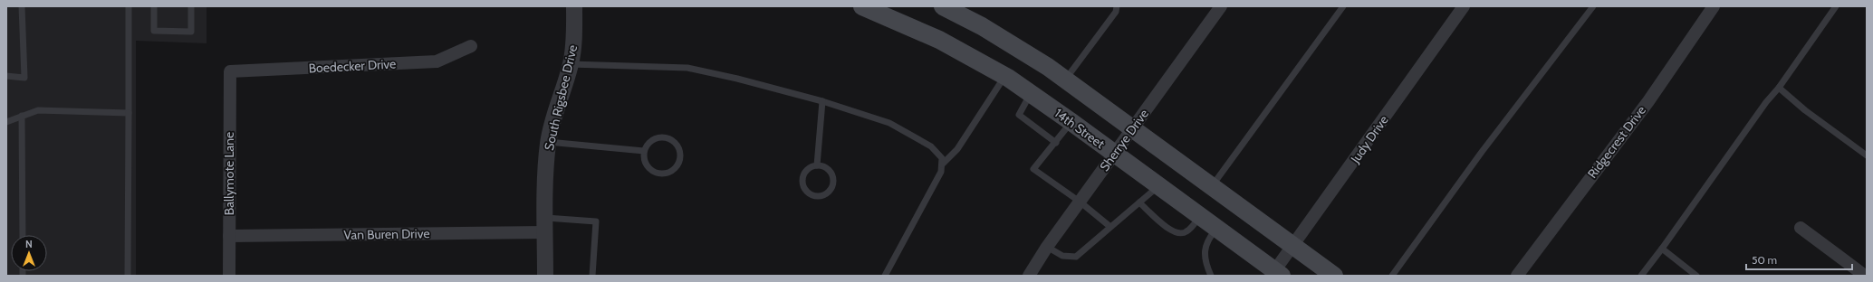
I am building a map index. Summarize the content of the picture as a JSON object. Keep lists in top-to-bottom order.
{
  "streets": {
    "main road": ["14th Street"],
    "street": [
      "Boedecker Drive",
      "South Rigsbee Drive",
      "Judy Drive",
      "Sherrye Drive",
      "Ridgecrest Drive",
      "Ballymote Lane",
      "Van Buren Drive"
    ]
  },
  "crossings": [
    ["Boedecker Drive", "Ballymote Lane"],
    ["South Rigsbee Drive", "Van Buren Drive"],
    ["14th Street", "Judy Drive"],
    ["14th Street", "Sherrye Drive"],
    ["Ballymote Lane", "Van Buren Drive"]
  ],
  "scale_bar": "50 m",
  "north": "top"
}
